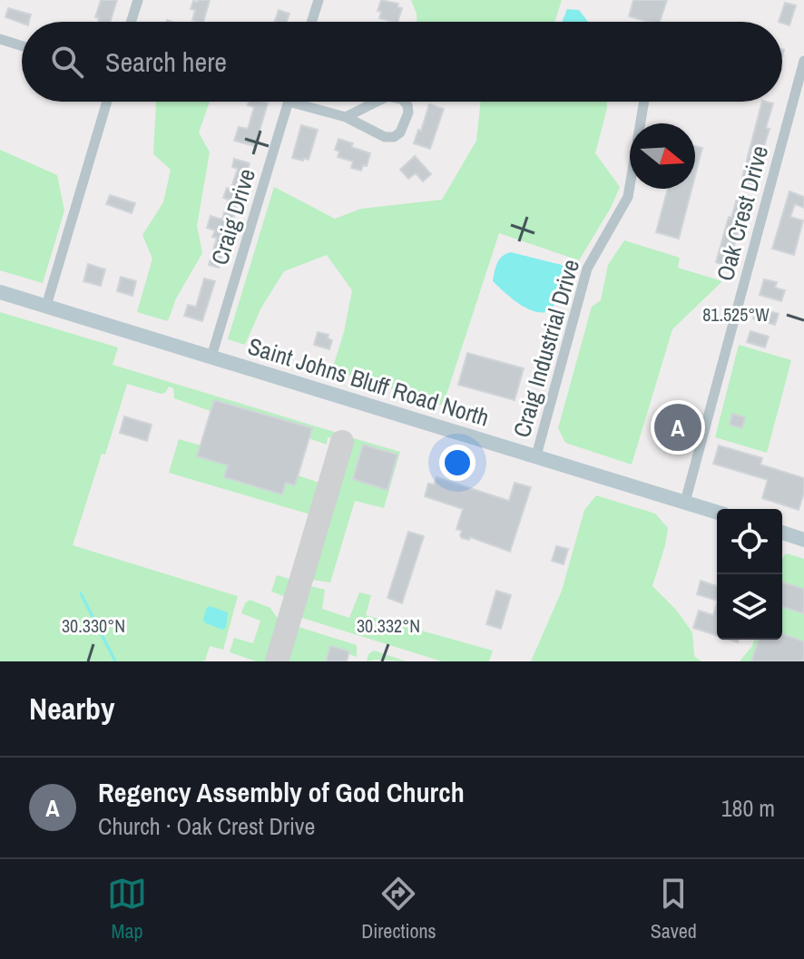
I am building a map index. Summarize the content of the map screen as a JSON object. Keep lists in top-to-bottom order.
{
  "streets": {
    "main road": ["Saint Johns Bluff Road North"],
    "street": ["Oak Crest Drive", "Craig Drive", "Craig Industrial Drive"]
  },
  "crossings": [
    ["Oak Crest Drive", "Saint Johns Bluff Road North"],
    ["Craig Drive", "Saint Johns Bluff Road North"],
    ["Craig Industrial Drive", "Saint Johns Bluff Road North"]
  ],
  "north": "right",
  "page": {
    "search": "Search here",
    "pins": "A",
    "heading": "Nearby",
    "list": [
      {
        "mark": "A",
        "name": "Regency Assembly of God Church",
        "note": "Church · Oak Crest Drive",
        "value": "180 m"
      }
    ],
    "nav": ["Map", "Directions", "Saved"]
  },
  "coordinates": ["81.525°W", "30.330°N", "30.332°N"]
}
